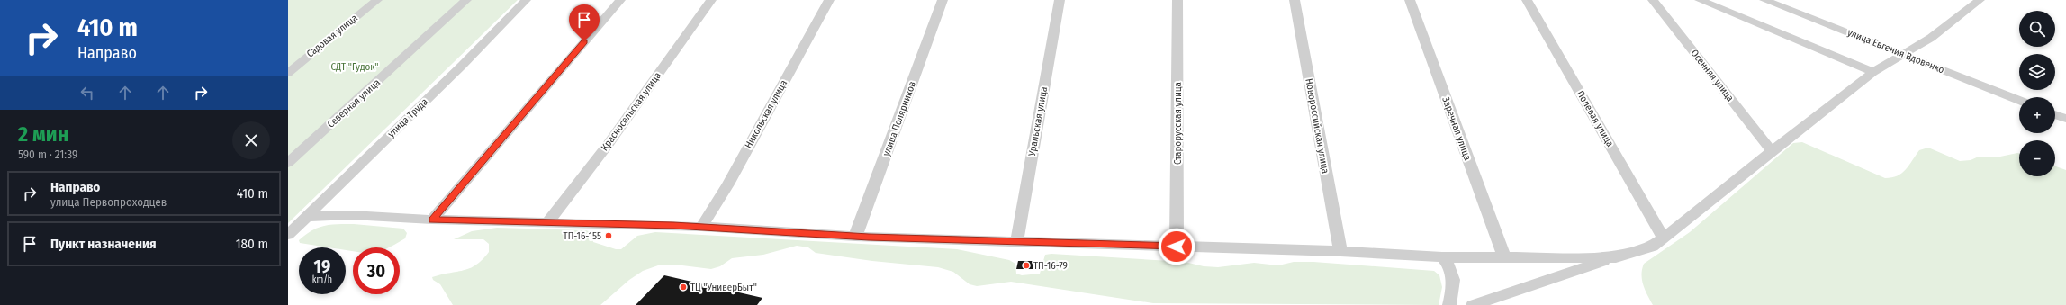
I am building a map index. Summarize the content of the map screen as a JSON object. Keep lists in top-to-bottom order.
{
  "streets": {
    "street": [
      "Садовая улица",
      "улица Евгения Вдовенко",
      "Осенняя улица",
      "Северная улица",
      "Красносельская улица",
      "Никольская улица",
      "улица Труда",
      "улица Полярников",
      "Полевая улица",
      "Уральская улица",
      "Старорусская улица",
      "Новороссийская улица",
      "Заречная улица"
    ]
  },
  "parks": ["СДТ \"Гудок\""],
  "places": ["ТП-16-155", "ТП-16-79", "ТЦ \"УниверБыт\""],
  "page": {
    "turn": ["410 m", "Направо"],
    "map_buttons": ["+", "−"],
    "heading": ["2 мин", "590 m · 21:39"],
    "list": [
      {
        "name": "Направо",
        "note": "улица Первопроходцев",
        "value": "410 m"
      },
      {
        "name": "Пункт назначения",
        "value": "180 m"
      }
    ],
    "speed": "19 km/h",
    "limit": "30"
  }
}
